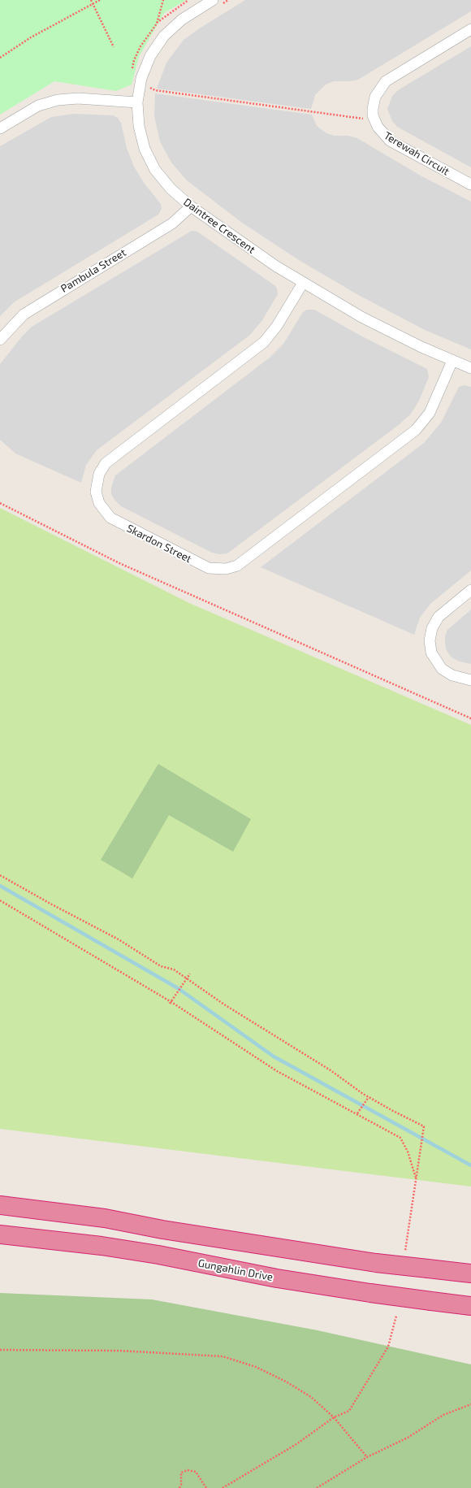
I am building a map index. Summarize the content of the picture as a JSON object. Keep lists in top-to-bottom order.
{
  "streets": {
    "highway": ["Gungahlin Drive"],
    "street": [
      "Terewah Circuit",
      "Daintree Crescent",
      "Pambula Street",
      "Skardon Street"
    ]
  },
  "crossings": [
    ["Daintree Crescent", "Pambula Street"],
    ["Daintree Crescent", "Skardon Street"]
  ]
}
